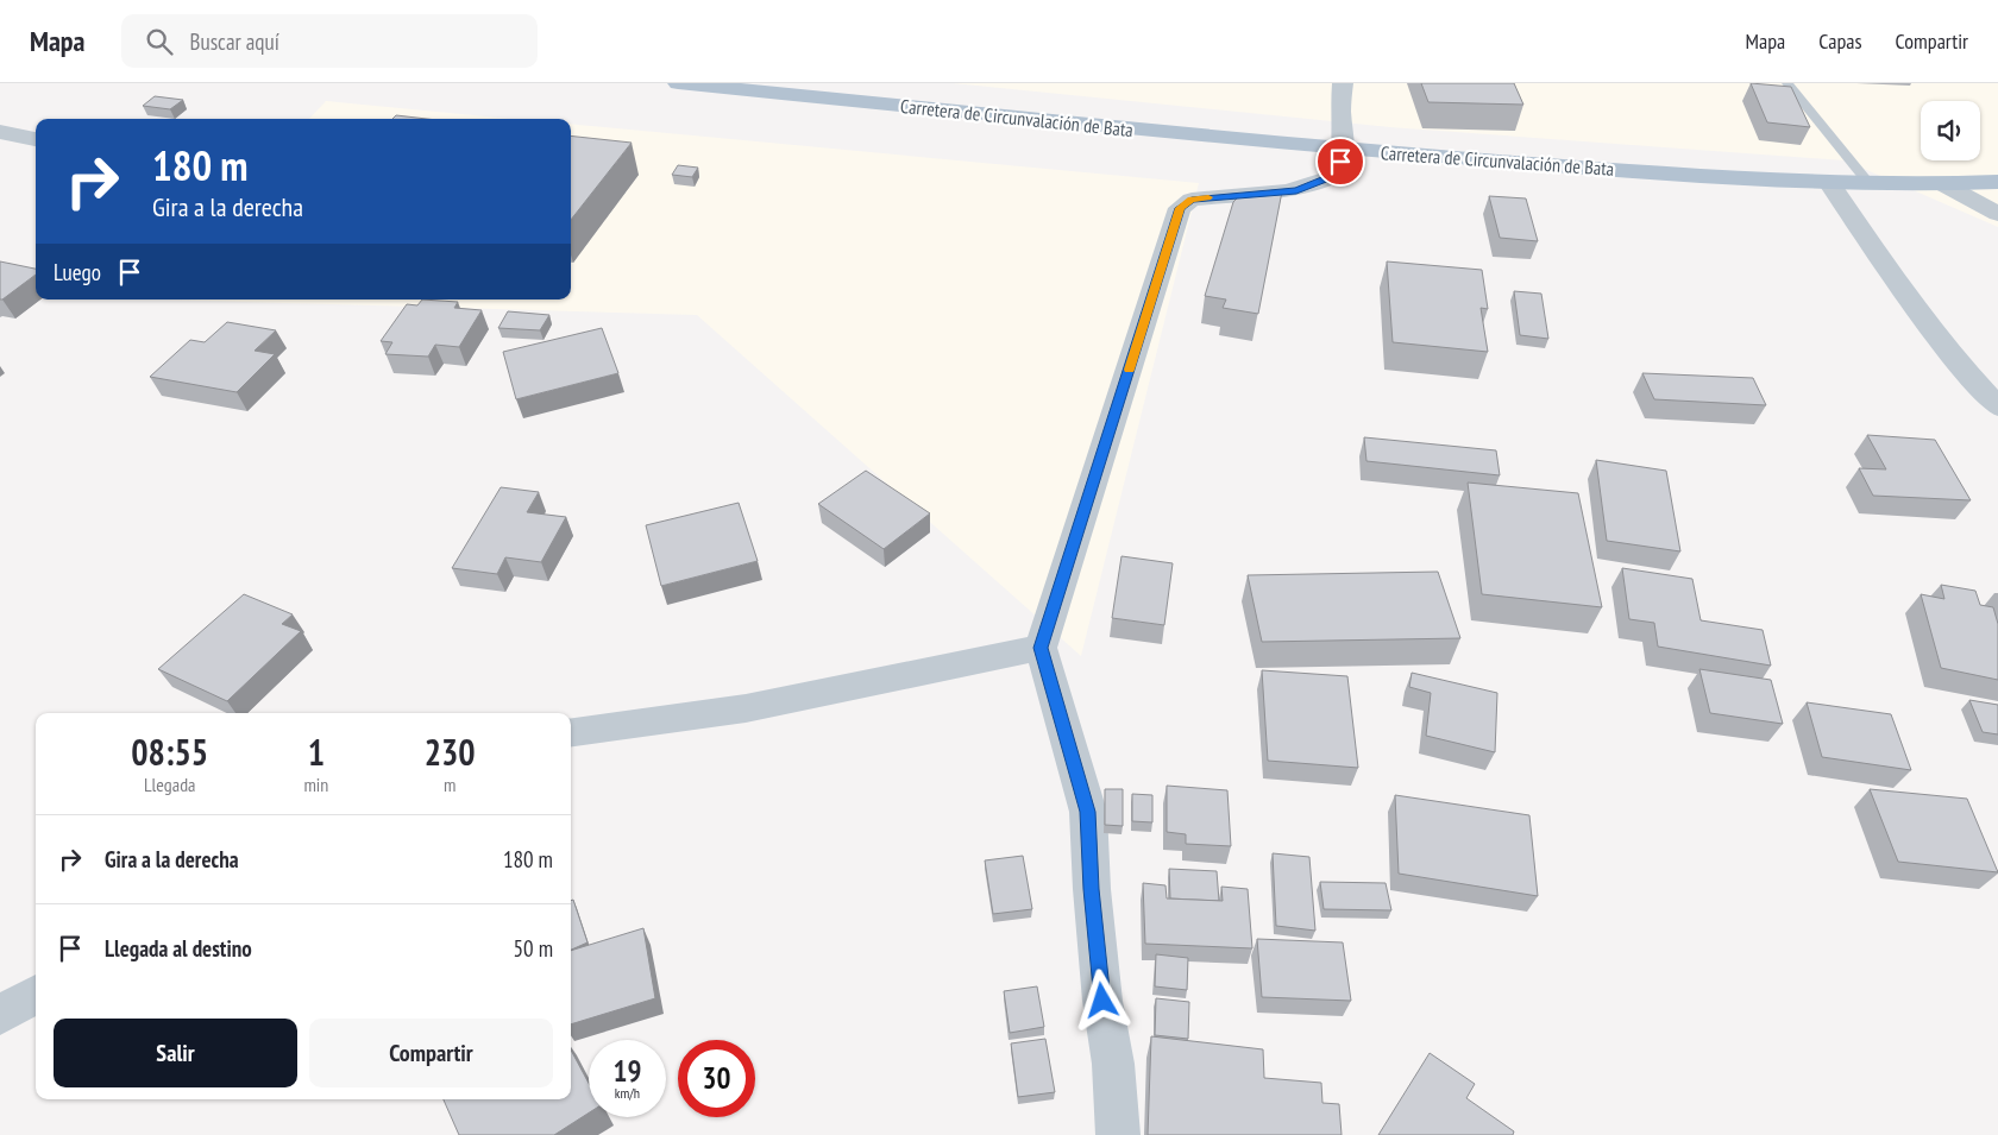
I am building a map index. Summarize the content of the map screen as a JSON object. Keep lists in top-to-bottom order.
{
  "streets": {
    "main road": ["Carretera de Circunvalación de Bata"]
  },
  "page": {
    "header": "Mapa",
    "search": "Buscar aquí",
    "nav": ["Mapa", "Capas", "Compartir"],
    "turn": ["180 m", "Gira a la derecha"],
    "then": "Luego",
    "eta": [
      "08:55",
      "Llegada",
      "1",
      "min",
      "230",
      "m"
    ],
    "list": [
      {
        "name": "Gira a la derecha",
        "value": "180 m"
      },
      {
        "name": "Llegada al destino",
        "value": "50 m"
      }
    ],
    "buttons": ["Salir", "Compartir"],
    "speed": "19 km/h",
    "limit": "30"
  }
}
